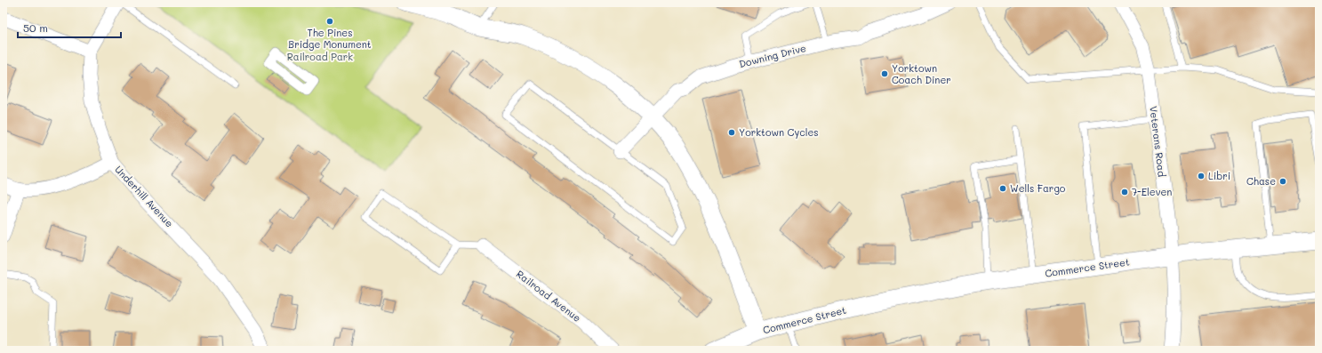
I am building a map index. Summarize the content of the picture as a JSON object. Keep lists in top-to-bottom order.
{
  "streets": {
    "street": [
      "Downing Drive",
      "Veterans Road",
      "Underhill Avenue",
      "Commerce Street",
      "Railroad Avenue"
    ]
  },
  "crossings": [
    ["Downing Drive", "Commerce Street"],
    ["Veterans Road", "Commerce Street"]
  ],
  "parks": ["Railroad Park"],
  "places": [
    "The Pines Bridge Monument",
    "Yorktown Coach Diner",
    "Yorktown Cycles",
    "Libri",
    "Chase",
    "Wells Fargo",
    "7-Eleven"
  ],
  "scale_bar": "50 m"
}
